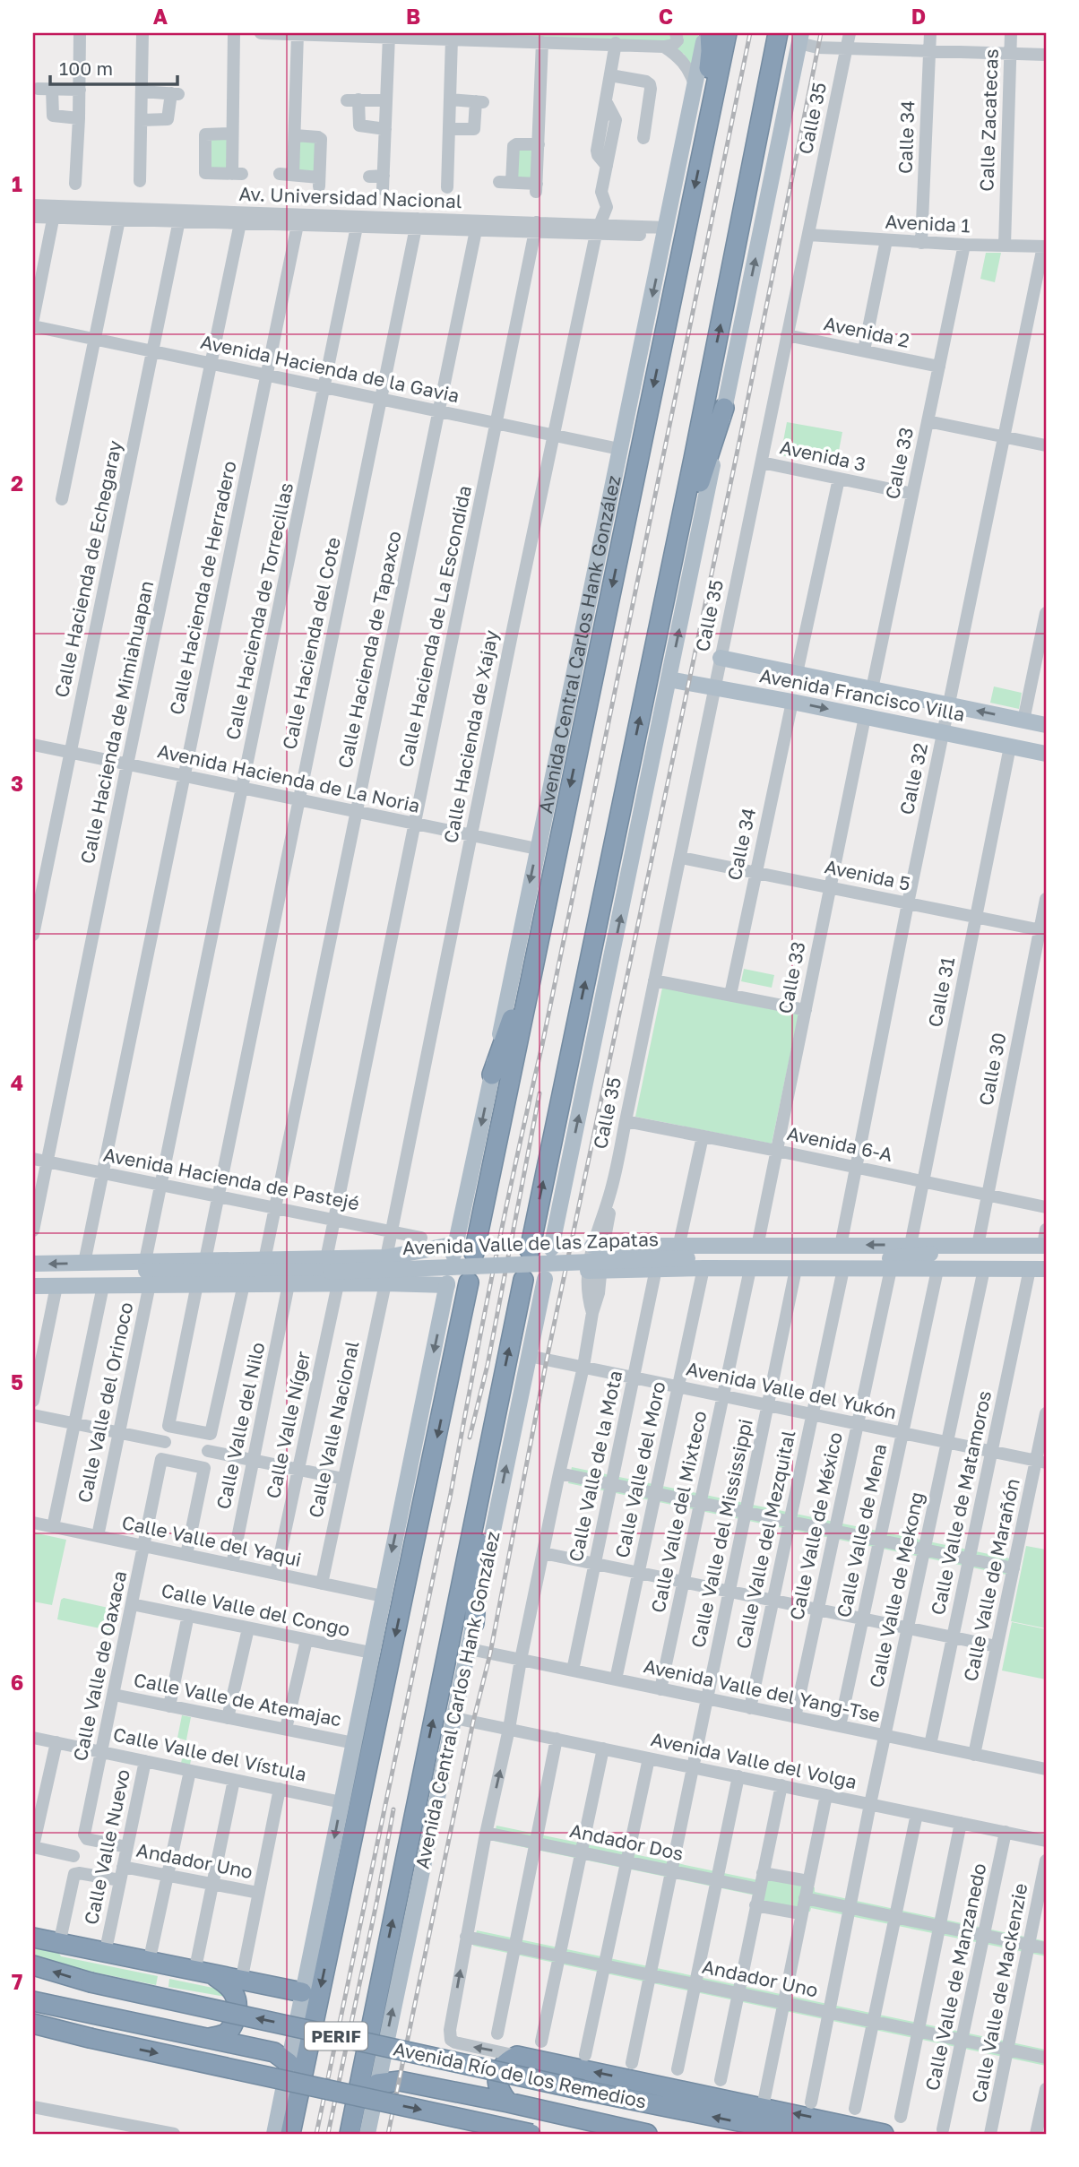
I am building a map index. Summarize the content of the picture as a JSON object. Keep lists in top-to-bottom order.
{
  "streets": {
    "highway": ["Avenida Central Carlos Hank González", "PERIF", "Avenida Río de los Remedios"],
    "main road": ["Avenida Francisco Villa", "Avenida Valle de las Zapatas"],
    "street": [
      "Calle 35",
      "Calle Zacatecas",
      "Calle 34",
      "Av. Universidad Nacional",
      "Avenida 1",
      "Avenida 2",
      "Avenida Hacienda de la Gavia",
      "Avenida 3",
      "Calle 33",
      "Calle Hacienda de Echegaray",
      "Calle Hacienda de Herradero",
      "Calle Hacienda de Torrecillas",
      "Calle Hacienda de La Escondida",
      "Calle Hacienda del Cote",
      "Calle Hacienda de Tapaxco",
      "Calle Hacienda de Mimiahuapan",
      "Calle Hacienda de Xajay",
      "Avenida Hacienda de La Noria",
      "Calle 32",
      "Avenida 5",
      "Calle 31",
      "Calle 30",
      "Avenida 6-A",
      "Avenida Hacienda de Pastejé",
      "Avenida Valle del Yukón",
      "Calle Valle del Orinoco",
      "Calle Valle Níger",
      "Calle Valle del Nilo",
      "Calle Valle Nacional",
      "Calle Valle de la Mota",
      "Calle Valle del Moro",
      "Calle Valle de Matamoros",
      "Calle Valle del Mixteco",
      "Calle Valle de México",
      "Calle Valle de Mena",
      "Calle Valle del Mississippi",
      "Calle Valle del Mezquital",
      "Calle Valle del Yaqui",
      "Calle Valle de Marañón",
      "Calle Valle de Mekong",
      "Calle Valle del Congo",
      "Calle Valle de Oaxaca",
      "Avenida Valle del Yang-Tse",
      "Calle Valle de Atemajac",
      "Calle Valle del Vístula",
      "Avenida Valle del Volga",
      "Andador Dos",
      "Calle Valle Nuevo",
      "Andador Uno",
      "Calle Valle de Manzanedo",
      "Calle Valle de Mackenzie"
    ]
  },
  "crossings": [
    ["Calle 35", "Avenida 1"],
    ["Calle 35", "Avenida 2"],
    ["Calle 35", "Avenida 3"],
    ["Calle 35", "Avenida Francisco Villa"],
    ["Calle 35", "Avenida 5"],
    ["Calle 35", "Avenida 6-A"],
    ["Calle 35", "Avenida Valle de las Zapatas"],
    ["Calle Zacatecas", "Avenida 1"],
    ["Calle 34", "Avenida 1"],
    ["Calle 34", "Avenida Francisco Villa"],
    ["Calle 34", "Avenida 5"],
    ["Av. Universidad Nacional", "Calle Hacienda de Echegaray"],
    ["Av. Universidad Nacional", "Calle Hacienda de Herradero"],
    ["Av. Universidad Nacional", "Calle Hacienda de Torrecillas"],
    ["Av. Universidad Nacional", "Calle Hacienda de La Escondida"],
    ["Av. Universidad Nacional", "Calle Hacienda del Cote"],
    ["Av. Universidad Nacional", "Avenida Central Carlos Hank González"],
    ["Av. Universidad Nacional", "Calle Hacienda de Tapaxco"],
    ["Av. Universidad Nacional", "Calle Hacienda de Mimiahuapan"],
    ["Av. Universidad Nacional", "Calle Hacienda de Xajay"],
    ["Avenida 1", "Calle 33"],
    ["Avenida 1", "Calle 32"],
    ["Avenida 2", "Calle 33"],
    ["Avenida Hacienda de la Gavia", "Calle Hacienda de Echegaray"],
    ["Avenida Hacienda de la Gavia", "Calle Hacienda de Herradero"],
    ["Avenida Hacienda de la Gavia", "Calle Hacienda de Torrecillas"],
    ["Avenida Hacienda de la Gavia", "Calle Hacienda de La Escondida"],
    ["Avenida Hacienda de la Gavia", "Calle Hacienda del Cote"],
    ["Avenida Hacienda de la Gavia", "Avenida Central Carlos Hank González"],
    ["Avenida Hacienda de la Gavia", "Calle Hacienda de Tapaxco"],
    ["Avenida Hacienda de la Gavia", "Calle Hacienda de Mimiahuapan"],
    ["Avenida Hacienda de la Gavia", "Calle Hacienda de Xajay"],
    ["Avenida 3", "Calle 33"],
    ["Calle 33", "Avenida Francisco Villa"],
    ["Calle 33", "Avenida 5"],
    ["Calle 33", "Avenida 6-A"],
    ["Calle 33", "Avenida Valle de las Zapatas"],
    ["Calle Hacienda de Echegaray", "Avenida Hacienda de La Noria"],
    ["Calle Hacienda de Herradero", "Avenida Hacienda de La Noria"],
    ["Calle Hacienda de Herradero", "Avenida Hacienda de Pastejé"],
    ["Calle Hacienda de Herradero", "Avenida Valle de las Zapatas"],
    ["Calle Hacienda de Torrecillas", "Avenida Hacienda de La Noria"],
    ["Calle Hacienda de Torrecillas", "Avenida Hacienda de Pastejé"],
    ["Calle Hacienda de Torrecillas", "Avenida Valle de las Zapatas"],
    ["Calle Hacienda de La Escondida", "Avenida Hacienda de La Noria"],
    ["Calle Hacienda de La Escondida", "Avenida Hacienda de Pastejé"],
    ["Calle Hacienda de La Escondida", "Avenida Valle de las Zapatas"],
    ["Calle Hacienda de La Escondida", "Calle Valle Níger"],
    ["Calle Hacienda del Cote", "Avenida Hacienda de La Noria"],
    ["Calle Hacienda del Cote", "Avenida Hacienda de Pastejé"],
    ["Calle Hacienda del Cote", "Avenida Valle de las Zapatas"],
    ["Avenida Central Carlos Hank González", "Avenida Hacienda de La Noria"],
    ["Avenida Central Carlos Hank González", "Avenida Valle de las Zapatas"],
    ["Avenida Central Carlos Hank González", "Avenida Valle del Yukón"],
    ["Avenida Central Carlos Hank González", "Avenida Valle del Yang-Tse"],
    ["Avenida Central Carlos Hank González", "Avenida Valle del Volga"],
    ["Calle Hacienda de Tapaxco", "Avenida Hacienda de La Noria"],
    ["Calle Hacienda de Tapaxco", "Avenida Hacienda de Pastejé"],
    ["Calle Hacienda de Tapaxco", "Avenida Valle de las Zapatas"],
    ["Avenida Francisco Villa", "Calle 32"],
    ["Avenida Francisco Villa", "Calle 31"],
    ["Calle Hacienda de Mimiahuapan", "Avenida Hacienda de La Noria"],
    ["Calle Hacienda de Mimiahuapan", "Avenida Hacienda de Pastejé"],
    ["Calle Hacienda de Xajay", "Avenida Hacienda de La Noria"],
    ["Calle Hacienda de Xajay", "Avenida Hacienda de Pastejé"],
    ["Calle Hacienda de Xajay", "Avenida Valle de las Zapatas"],
    ["Calle 32", "Avenida 5"],
    ["Calle 32", "Avenida 6-A"],
    ["Calle 32", "Avenida Valle de las Zapatas"],
    ["Avenida 5", "Calle 31"],
    ["Avenida 5", "Calle 30"],
    ["Calle 31", "Avenida 6-A"],
    ["Calle 31", "Avenida Valle de las Zapatas"],
    ["Calle 30", "Avenida 6-A"],
    ["Calle 30", "Avenida Valle de las Zapatas"],
    ["Avenida Valle de las Zapatas", "Calle Valle del Orinoco"],
    ["Avenida Valle de las Zapatas", "Calle Valle Níger"],
    ["Avenida Valle de las Zapatas", "Calle Valle del Nilo"],
    ["Avenida Valle de las Zapatas", "Calle Valle Nacional"],
    ["Avenida Valle de las Zapatas", "Calle Valle de la Mota"],
    ["Avenida Valle de las Zapatas", "Calle Valle del Moro"],
    ["Avenida Valle de las Zapatas", "Calle Valle de Matamoros"],
    ["Avenida Valle de las Zapatas", "Calle Valle del Mixteco"],
    ["Avenida Valle de las Zapatas", "Calle Valle de México"],
    ["Avenida Valle de las Zapatas", "Calle Valle de Mena"],
    ["Avenida Valle de las Zapatas", "Calle Valle del Mississippi"],
    ["Avenida Valle de las Zapatas", "Calle Valle del Mezquital"],
    ["Avenida Valle de las Zapatas", "Calle Valle del Yaqui"],
    ["Avenida Valle de las Zapatas", "Calle Valle de Mekong"],
    ["Avenida Valle del Yukón", "Calle Valle de la Mota"],
    ["Avenida Valle del Yukón", "Calle Valle del Moro"],
    ["Avenida Valle del Yukón", "Calle Valle de Matamoros"],
    ["Avenida Valle del Yukón", "Calle Valle del Mixteco"],
    ["Avenida Valle del Yukón", "Calle Valle de México"],
    ["Avenida Valle del Yukón", "Calle Valle de Mena"],
    ["Avenida Valle del Yukón", "Calle Valle del Mississippi"],
    ["Avenida Valle del Yukón", "Calle Valle del Mezquital"],
    ["Avenida Valle del Yukón", "Calle Valle de Marañón"],
    ["Avenida Valle del Yukón", "Calle Valle de Mekong"],
    ["Calle Valle del Orinoco", "Calle Valle del Yaqui"],
    ["Calle Valle Níger", "Calle Valle del Yaqui"],
    ["Calle Valle del Nilo", "Calle Valle del Yaqui"],
    ["Calle Valle Nacional", "Calle Valle del Yaqui"],
    ["Calle Valle de la Mota", "Avenida Valle del Yang-Tse"],
    ["Calle Valle del Moro", "Avenida Valle del Yang-Tse"],
    ["Calle Valle de Matamoros", "Avenida Valle del Yang-Tse"],
    ["Calle Valle del Mixteco", "Avenida Valle del Yang-Tse"],
    ["Calle Valle de México", "Avenida Valle del Yang-Tse"],
    ["Calle Valle de Mena", "Avenida Valle del Yang-Tse"],
    ["Calle Valle del Mississippi", "Avenida Valle del Yang-Tse"],
    ["Calle Valle del Mississippi", "Avenida Valle del Volga"],
    ["Calle Valle del Mississippi", "Andador Dos"],
    ["Calle Valle del Mississippi", "Andador Uno"],
    ["Calle Valle del Mezquital", "Avenida Valle del Yang-Tse"],
    ["Calle Valle del Yaqui", "Calle Valle de Oaxaca"],
    ["Calle Valle de Marañón", "Avenida Valle del Yang-Tse"],
    ["Calle Valle de Mekong", "Avenida Valle del Yang-Tse"],
    ["Calle Valle de Mekong", "Avenida Valle del Volga"],
    ["Calle Valle de Mekong", "Andador Uno"],
    ["Calle Valle del Congo", "Calle Valle de Oaxaca"],
    ["Calle Valle de Oaxaca", "Calle Valle de Atemajac"],
    ["Calle Valle de Oaxaca", "Calle Valle del Vístula"],
    ["Calle Valle de Oaxaca", "Calle Valle Nuevo"],
    ["Calle Valle del Vístula", "Calle Valle Nuevo"],
    ["Avenida Valle del Volga", "Calle Valle de Manzanedo"],
    ["Calle Valle Nuevo", "Andador Uno"],
    ["Andador Uno", "Calle Valle de Manzanedo"],
    ["Andador Uno", "Calle Valle de Mackenzie"],
    ["Andador Uno", "Avenida Río de los Remedios"]
  ],
  "one_way": ["Avenida Río de los Remedios"],
  "scale_bar": "100 m",
  "grid": {
    "columns": [
      "A",
      "B",
      "C",
      "D"
    ],
    "rows": [
      "1",
      "2",
      "3",
      "4",
      "5",
      "6",
      "7"
    ]
  }
}
